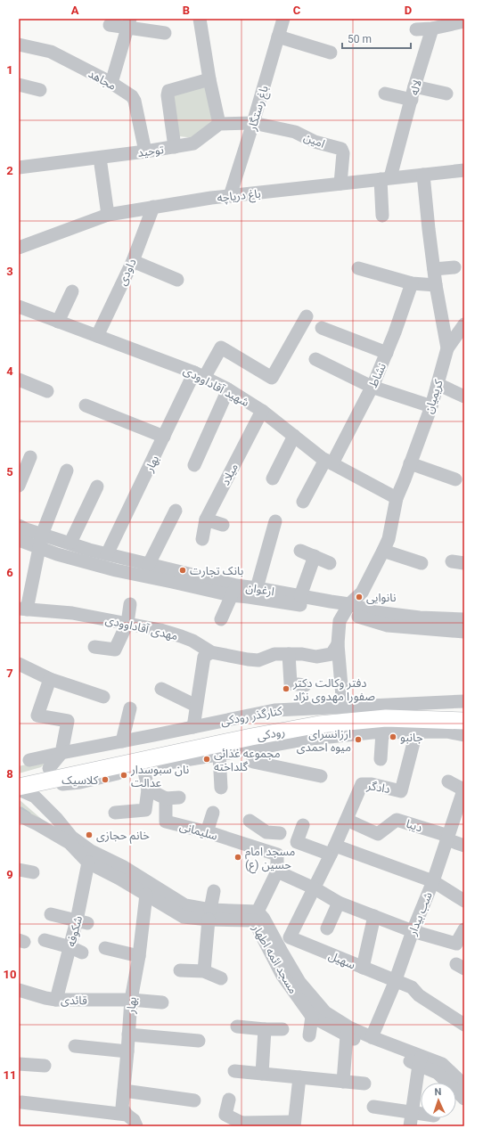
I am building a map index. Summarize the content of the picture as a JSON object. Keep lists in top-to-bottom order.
{
  "streets": {
    "main road": ["رودکی"],
    "street": [
      "مجاهد",
      "لاله",
      "باغ رستگار",
      "امین",
      "توحید",
      "باغ دریاچه",
      "داودی",
      "نشاط",
      "شهید آقاداوودی",
      "کریمیان",
      "بهار",
      "میلاد",
      "ارغوان",
      "مهدی آقاداوودی",
      "کنارگذر رودکی",
      "دادگر",
      "دیبا",
      "سلیمانی",
      "شب بیدار",
      "شکوفه",
      "مسجد ائمه اطهار",
      "سهیل",
      "قائدی"
    ]
  },
  "crossings": [
    ["مجاهد", "توحید"],
    ["لاله", "باغ دریاچه"],
    ["باغ رستگار", "امین"],
    ["باغ رستگار", "باغ دریاچه"],
    ["امین", "باغ دریاچه"],
    ["باغ دریاچه", "داودی"],
    ["باغ دریاچه", "کریمیان"],
    ["داودی", "شهید آقاداوودی"],
    ["نشاط", "شهید آقاداوودی"],
    ["شهید آقاداوودی", "کریمیان"],
    ["شهید آقاداوودی", "بهار"],
    ["شهید آقاداوودی", "میلاد"],
    ["کریمیان", "ارغوان"],
    ["بهار", "ارغوان"],
    ["بهار", "مسجد ائمه اطهار"],
    ["بهار", "قائدی"],
    ["رودکی", "مسجد ائمه اطهار"],
    ["دادگر", "دیبا"],
    ["دادگر", "سهیل"],
    ["دیبا", "شب بیدار"],
    ["سلیمانی", "مسجد ائمه اطهار"],
    ["شب بیدار", "مسجد ائمه اطهار"],
    ["شب بیدار", "سهیل"],
    ["شکوفه", "مسجد ائمه اطهار"],
    ["شکوفه", "قائدی"]
  ],
  "places": [
    "بانک تجارت",
    "نانوایی",
    "دفتر وکالت دکتر صفورا مهدوی نژاد",
    "جانبو",
    "ارزانسرای میوه احمدی",
    "مجموعه غذائی گلداخته",
    "نان سبوسدار عدالت",
    "کلاسیک",
    "خانم حجازی",
    "مسجد امام حسین (ع)"
  ],
  "scale_bar": "50 m",
  "north": "top",
  "grid": {
    "columns": [
      "A",
      "B",
      "C",
      "D"
    ],
    "rows": [
      "1",
      "2",
      "3",
      "4",
      "5",
      "6",
      "7",
      "8",
      "9",
      "10",
      "11"
    ]
  }
}
